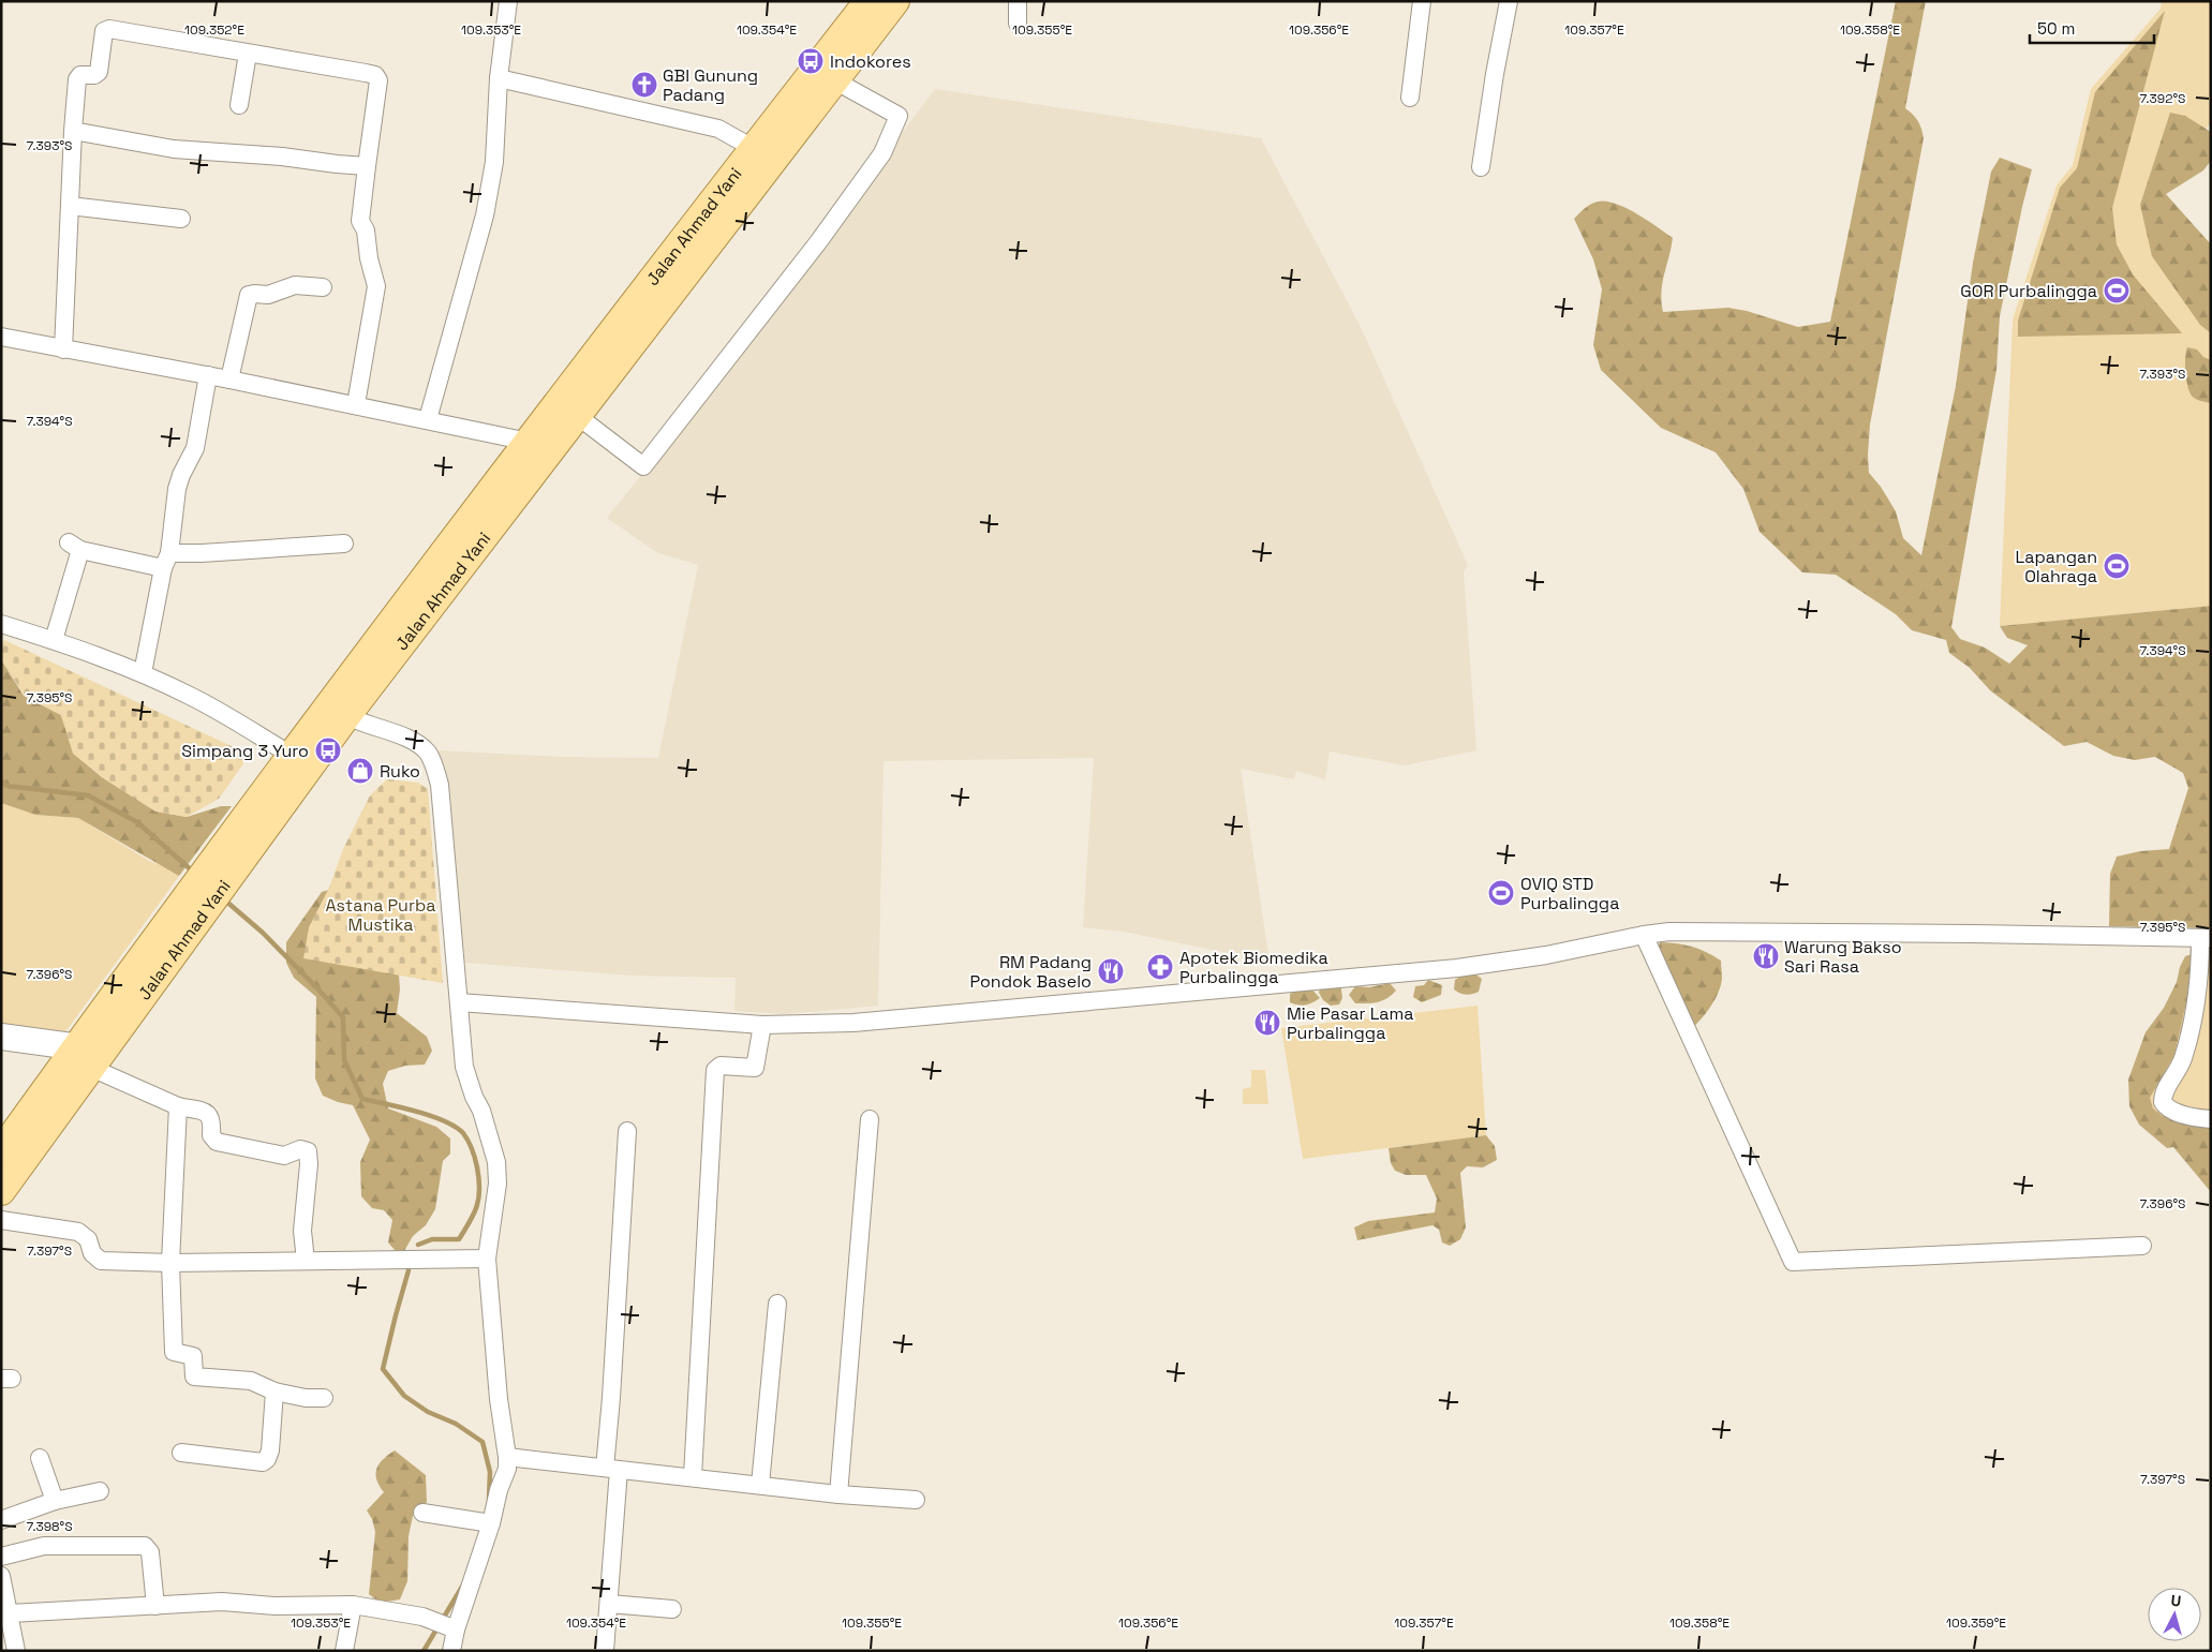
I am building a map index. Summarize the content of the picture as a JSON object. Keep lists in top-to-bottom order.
{
  "streets": {
    "main road": ["Jalan Ahmad Yani"]
  },
  "parks": ["Astana Purba Mustika"],
  "places": {
    "bus stop": ["Indokores", "Simpang 3 Yuro"],
    "church": ["GBI Gunung Padang"],
    "sports": ["GOR Purbalingga", "Lapangan Olahraga", "OVIQ STD Purbalingga"],
    "shop": ["Ruko"],
    "restaurant": ["Warung Bakso Sari Rasa", "RM Padang Pondok Baselo", "Mie Pasar Lama Purbalingga"],
    "pharmacy": ["Apotek Biomedika Purbalingga"]
  },
  "scale_bar": "50 m",
  "north": "top",
  "coordinates": [
    "109.352°E",
    "109.353°E",
    "109.354°E",
    "109.355°E",
    "109.356°E",
    "109.357°E",
    "109.358°E",
    "7.392°S",
    "7.393°S",
    "7.394°S",
    "7.395°S",
    "7.396°S",
    "7.397°S",
    "7.398°S",
    "109.359°E"
  ]
}
